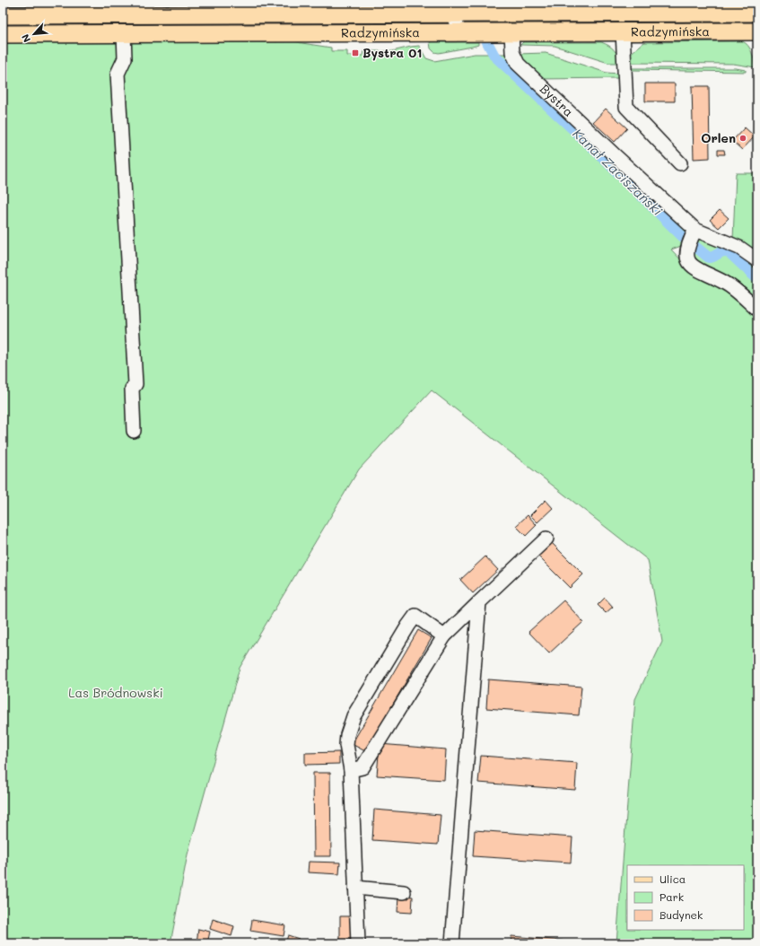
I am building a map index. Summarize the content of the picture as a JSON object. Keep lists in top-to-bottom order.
{
  "streets": {
    "main road": ["Radzymińska"],
    "street": ["Bystra"]
  },
  "crossings": [
    ["Radzymińska", "Bystra"]
  ],
  "water": ["Kanał Zaciszański"],
  "parks": ["Las Bródnowski"],
  "places": {
    "transit": ["Bystra 01"],
    "other": ["Orlen"]
  },
  "legend": ["Ulica", "Park", "Budynek"],
  "north": "bottom left"
}
